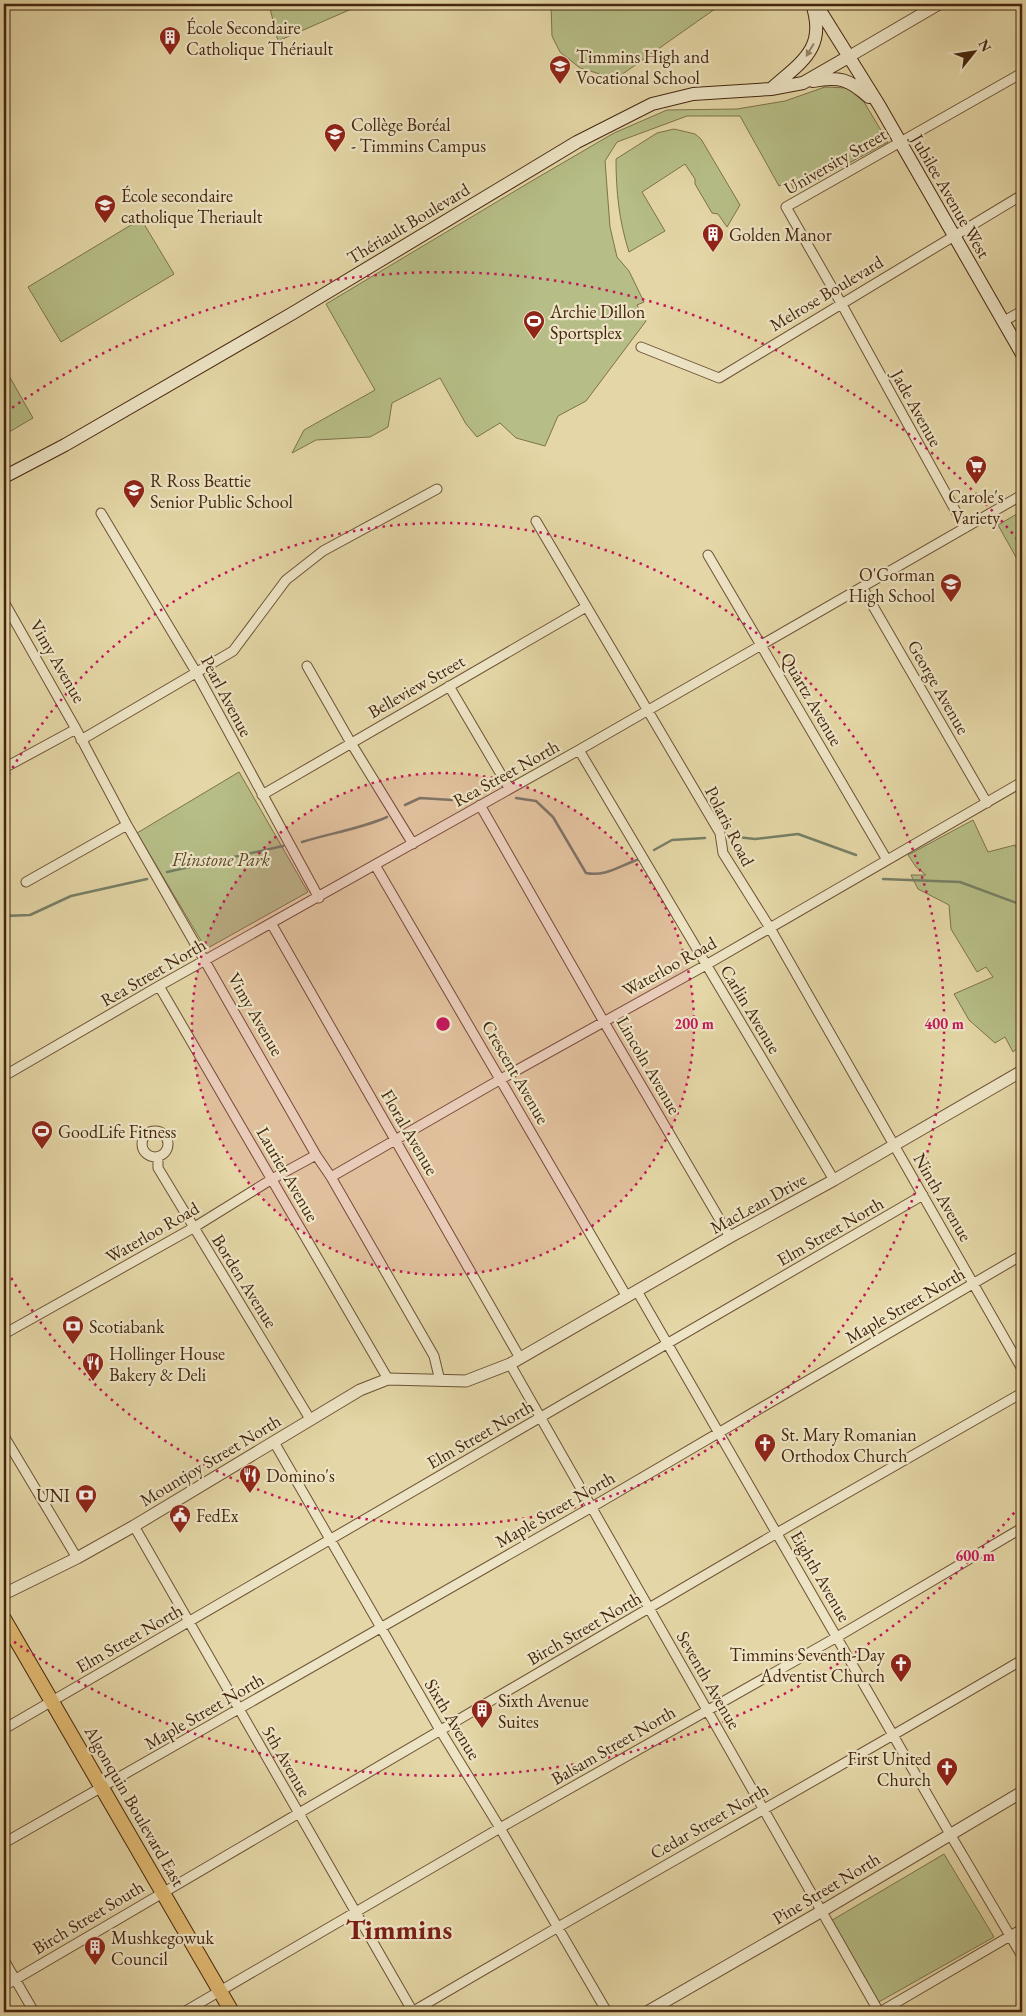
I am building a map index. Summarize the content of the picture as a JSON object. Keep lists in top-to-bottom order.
{
  "streets": {
    "main road": ["Jubilee Avenue West", "Thériault Boulevard", "Algonquin Boulevard East"],
    "street": [
      "University Street",
      "Melrose Boulevard",
      "Jade Avenue",
      "Vimy Avenue",
      "Belleview Street",
      "George Avenue",
      "Pearl Avenue",
      "Quartz Avenue",
      "Rea Street North",
      "Polaris Road",
      "Waterloo Road",
      "Carlin Avenue",
      "Lincoln Avenue",
      "Crescent Avenue",
      "Floral Avenue",
      "Laurier Avenue",
      "Ninth Avenue",
      "MacLean Drive",
      "Elm Street North",
      "Borden Avenue",
      "Maple Street North",
      "Mountjoy Street North",
      "Eighth Avenue",
      "Birch Street North",
      "Seventh Avenue",
      "Sixth Avenue",
      "Balsam Street North",
      "5th Avenue",
      "Cedar Street North",
      "Pine Street North",
      "Birch Street South"
    ]
  },
  "crossings": [
    ["University Street", "Jubilee Avenue West"],
    ["University Street", "Melrose Boulevard"],
    ["University Street", "Jade Avenue"],
    ["Jubilee Avenue West", "Thériault Boulevard"],
    ["Jubilee Avenue West", "Melrose Boulevard"],
    ["Melrose Boulevard", "Jade Avenue"],
    ["Jade Avenue", "Rea Street North"],
    ["Vimy Avenue", "Rea Street North"],
    ["Vimy Avenue", "Waterloo Road"],
    ["Vimy Avenue", "Mountjoy Street North"],
    ["Belleview Street", "Pearl Avenue"],
    ["Belleview Street", "Polaris Road"],
    ["George Avenue", "Rea Street North"],
    ["George Avenue", "Waterloo Road"],
    ["Pearl Avenue", "Rea Street North"],
    ["Quartz Avenue", "Rea Street North"],
    ["Quartz Avenue", "Waterloo Road"],
    ["Rea Street North", "Polaris Road"],
    ["Rea Street North", "Carlin Avenue"],
    ["Rea Street North", "Lincoln Avenue"],
    ["Rea Street North", "Crescent Avenue"],
    ["Rea Street North", "Floral Avenue"],
    ["Rea Street North", "Laurier Avenue"],
    ["Polaris Road", "Waterloo Road"],
    ["Polaris Road", "Ninth Avenue"],
    ["Polaris Road", "MacLean Drive"],
    ["Waterloo Road", "Carlin Avenue"],
    ["Waterloo Road", "Lincoln Avenue"],
    ["Waterloo Road", "Crescent Avenue"],
    ["Waterloo Road", "Floral Avenue"],
    ["Waterloo Road", "Laurier Avenue"],
    ["Waterloo Road", "Borden Avenue"],
    ["Carlin Avenue", "MacLean Drive"],
    ["Lincoln Avenue", "MacLean Drive"],
    ["Crescent Avenue", "MacLean Drive"],
    ["Crescent Avenue", "Eighth Avenue"],
    ["Floral Avenue", "MacLean Drive"],
    ["Laurier Avenue", "Mountjoy Street North"],
    ["Ninth Avenue", "MacLean Drive"],
    ["Ninth Avenue", "Elm Street North"],
    ["Ninth Avenue", "Maple Street North"],
    ["MacLean Drive", "Eighth Avenue"],
    ["MacLean Drive", "Seventh Avenue"],
    ["Elm Street North", "Eighth Avenue"],
    ["Elm Street North", "Seventh Avenue"],
    ["Elm Street North", "Sixth Avenue"],
    ["Elm Street North", "5th Avenue"],
    ["Elm Street North", "Algonquin Boulevard East"],
    ["Borden Avenue", "Mountjoy Street North"],
    ["Maple Street North", "Eighth Avenue"],
    ["Maple Street North", "Seventh Avenue"],
    ["Maple Street North", "Sixth Avenue"],
    ["Maple Street North", "5th Avenue"],
    ["Maple Street North", "Algonquin Boulevard East"],
    ["Mountjoy Street North", "Sixth Avenue"],
    ["Mountjoy Street North", "5th Avenue"],
    ["Eighth Avenue", "Birch Street North"],
    ["Eighth Avenue", "Balsam Street North"],
    ["Eighth Avenue", "Cedar Street North"],
    ["Eighth Avenue", "Pine Street North"],
    ["Birch Street North", "Seventh Avenue"],
    ["Birch Street North", "Sixth Avenue"],
    ["Birch Street North", "5th Avenue"],
    ["Birch Street North", "Algonquin Boulevard East"],
    ["Birch Street North", "Birch Street South"],
    ["Seventh Avenue", "Balsam Street North"],
    ["Seventh Avenue", "Cedar Street North"],
    ["Seventh Avenue", "Pine Street North"],
    ["Sixth Avenue", "Balsam Street North"],
    ["Sixth Avenue", "Cedar Street North"],
    ["Balsam Street North", "5th Avenue"],
    ["Balsam Street North", "Algonquin Boulevard East"],
    ["5th Avenue", "Cedar Street North"],
    ["Algonquin Boulevard East", "Birch Street South"]
  ],
  "districts": ["Timmins"],
  "parks": ["Flinstone Park"],
  "places": {
    "building": [
      "École Secondaire Catholique Thériault",
      "Golden Manor",
      "Sixth Avenue Suites",
      "Mushkegowuk Council"
    ],
    "school or university": [
      "Timmins High and Vocational School",
      "Collège Boréal - Timmins Campus",
      "École secondaire catholique Theriault",
      "R Ross Beattie Senior Public School",
      "O'Gorman High School"
    ],
    "sports": ["Archie Dillon Sportsplex", "GoodLife Fitness"],
    "supermarket": ["Carole's Variety"],
    "bank": ["Scotiabank", "UNI"],
    "restaurant": ["Hollinger House Bakery & Deli", "Domino's"],
    "church": ["St. Mary Romanian Orthodox Church", "Timmins Seventh-Day Adventist Church", "First United Church"],
    "public building": ["FedEx"]
  },
  "north": "top right",
  "rings": ["200 m", "400 m", "600 m"]
}
